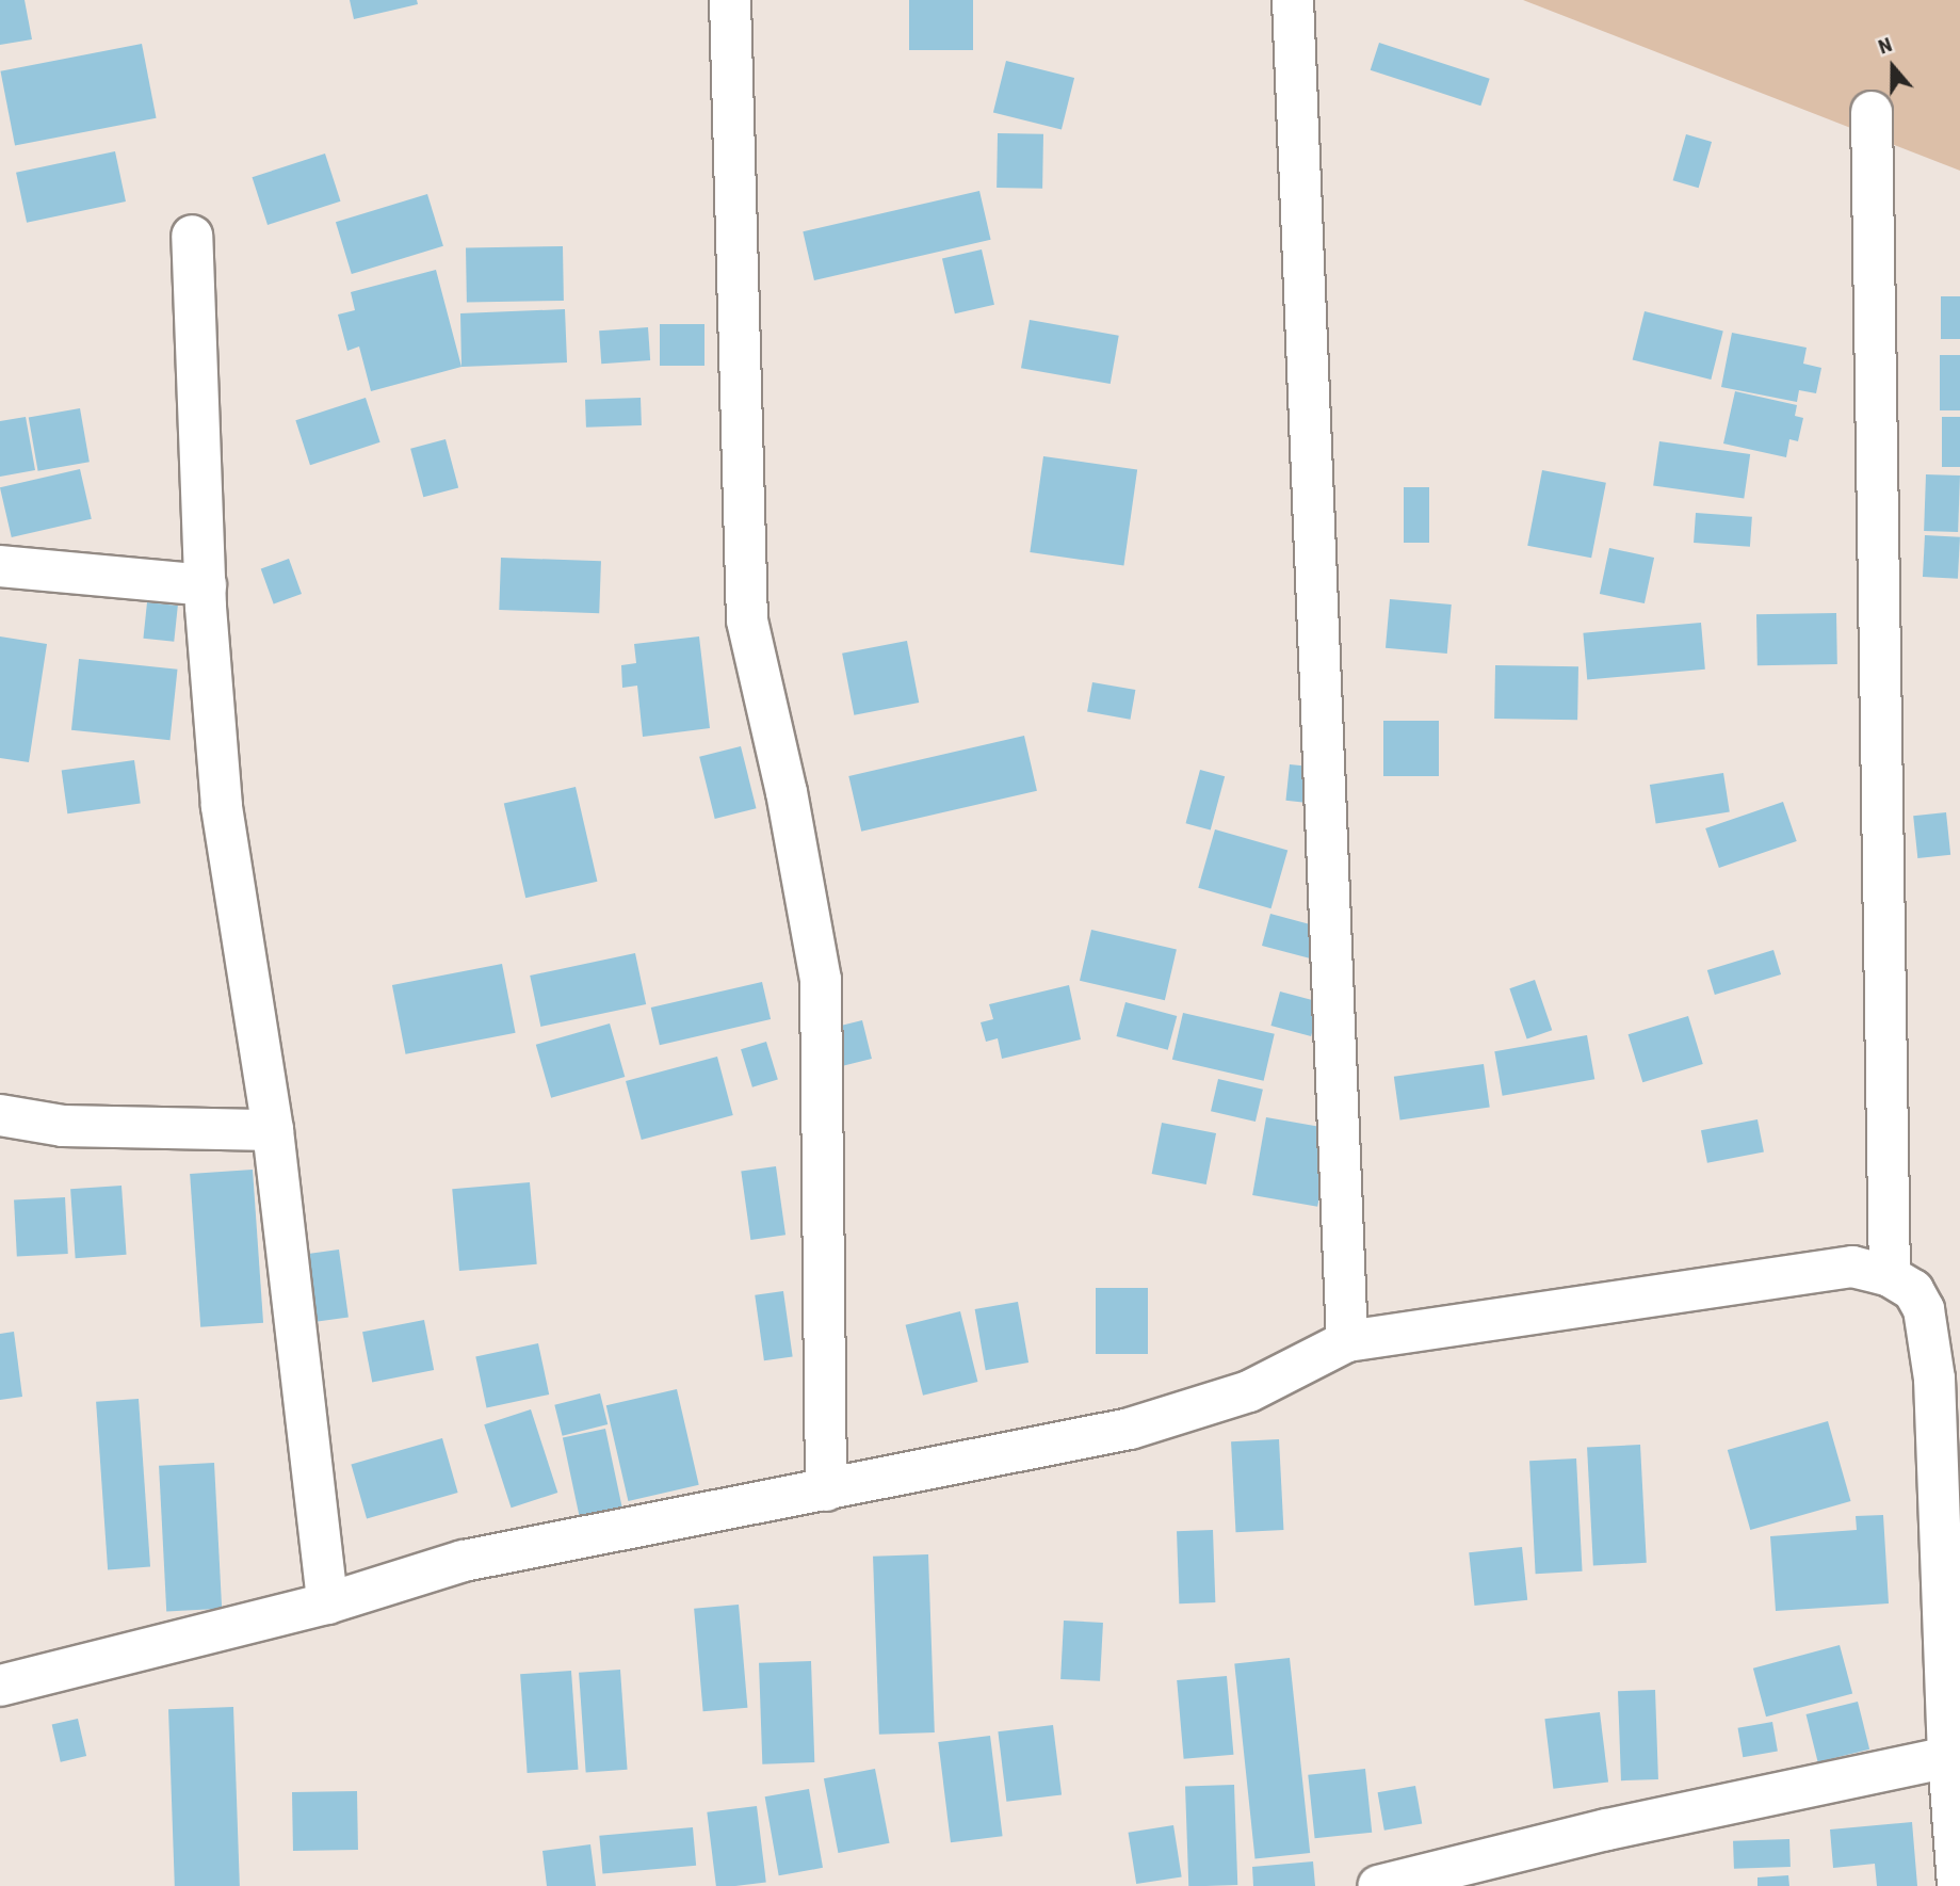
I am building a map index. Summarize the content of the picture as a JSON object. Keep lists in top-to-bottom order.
{
  "north": "top"
}
